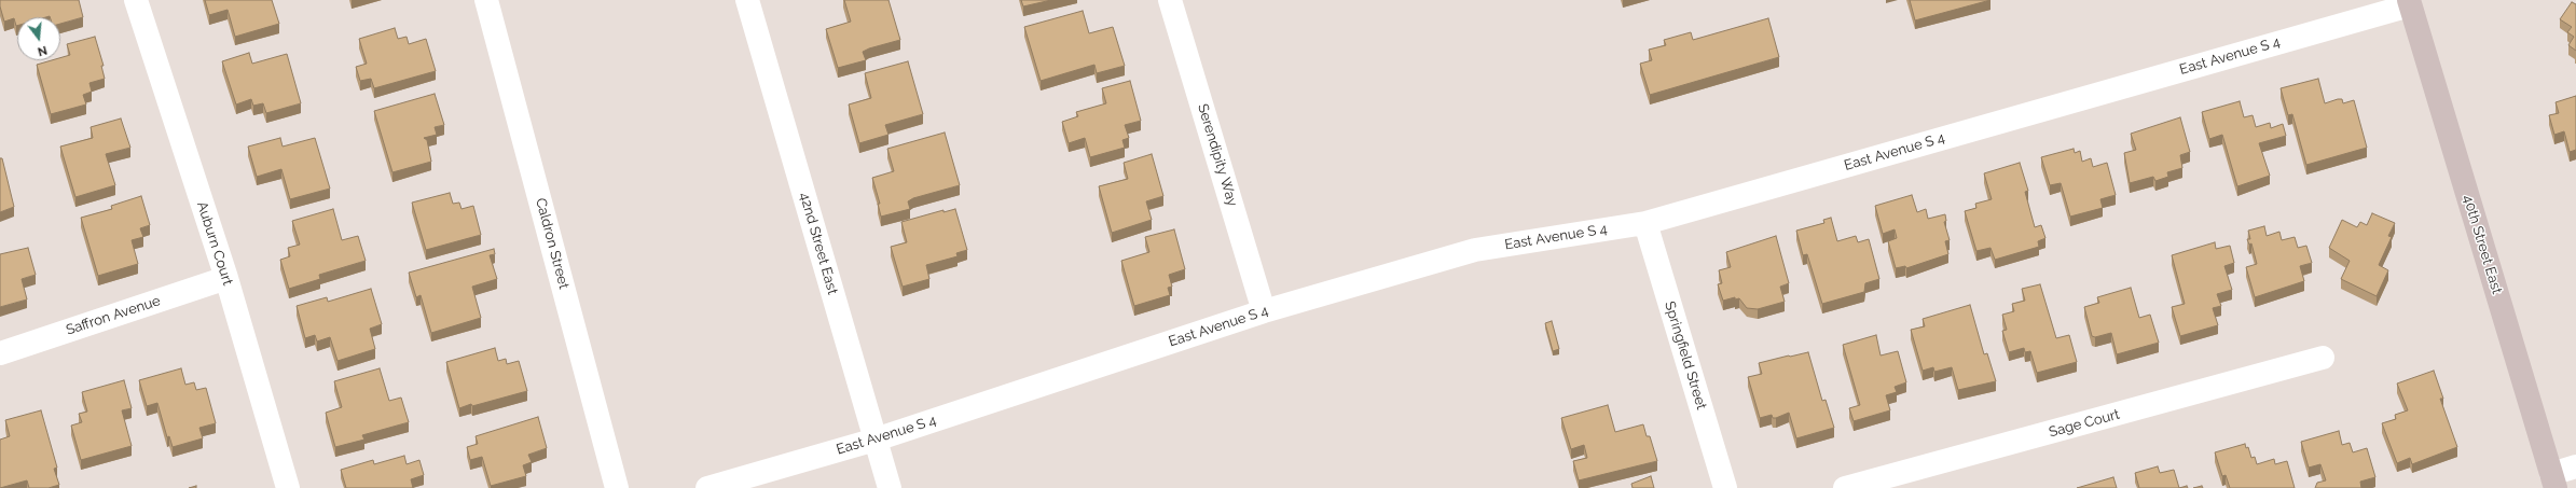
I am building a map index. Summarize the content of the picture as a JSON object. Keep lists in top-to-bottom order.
{
  "streets": {
    "main road": ["40th Street East"],
    "street": [
      "East Avenue S 4",
      "Serendipity Way",
      "Auburn Court",
      "Caldron Street",
      "42nd Street East",
      "Saffron Avenue",
      "Springfield Street",
      "Sage Court"
    ]
  },
  "crossings": [
    ["East Avenue S 4", "Serendipity Way"],
    ["East Avenue S 4", "42nd Street East"],
    ["East Avenue S 4", "40th Street East"],
    ["East Avenue S 4", "Springfield Street"],
    ["Auburn Court", "Saffron Avenue"]
  ],
  "north": "bottom"
}
